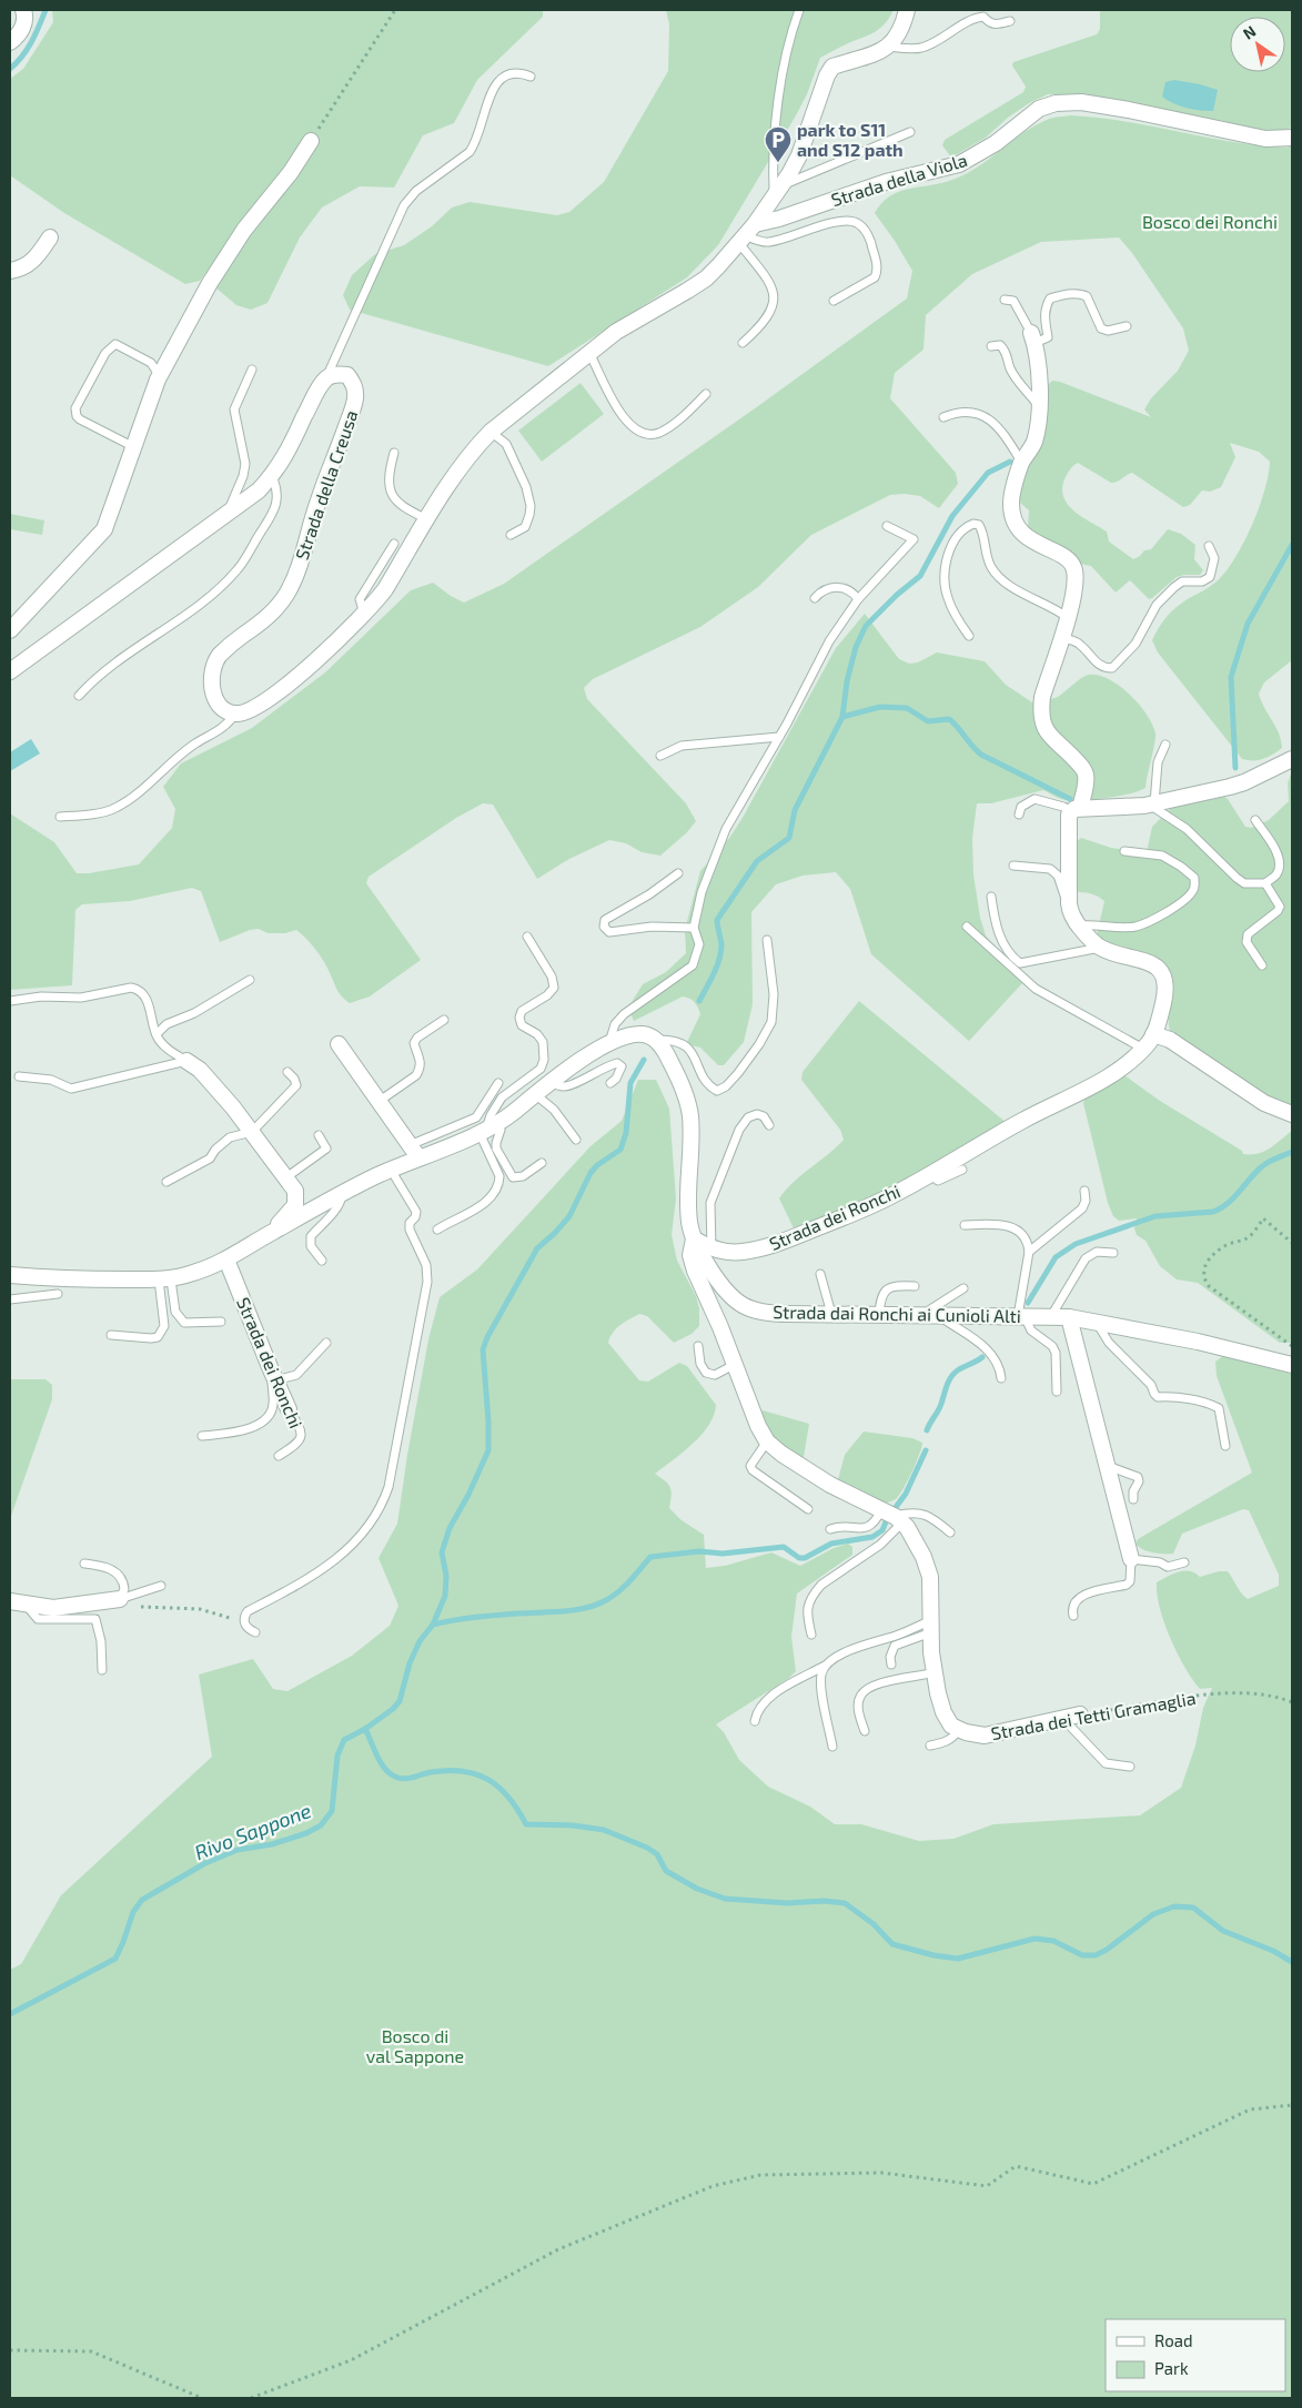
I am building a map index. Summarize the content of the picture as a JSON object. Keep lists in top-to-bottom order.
{
  "streets": {
    "street": [
      "Strada della Viola",
      "Strada della Creusa",
      "Strada dei Ronchi",
      "Strada dai Ronchi ai Cunioli Alti",
      "Strada dei Tetti Gramaglia"
    ]
  },
  "crossings": [
    ["Strada dei Ronchi", "Strada dai Ronchi ai Cunioli Alti"]
  ],
  "water": ["Rivo Sappone"],
  "parks": ["Bosco dei Ronchi", "Bosco di val Sappone"],
  "places": {
    "parking": ["park to S11 and S12 path"]
  },
  "legend": ["Road", "Park"],
  "north": "top left"
}
